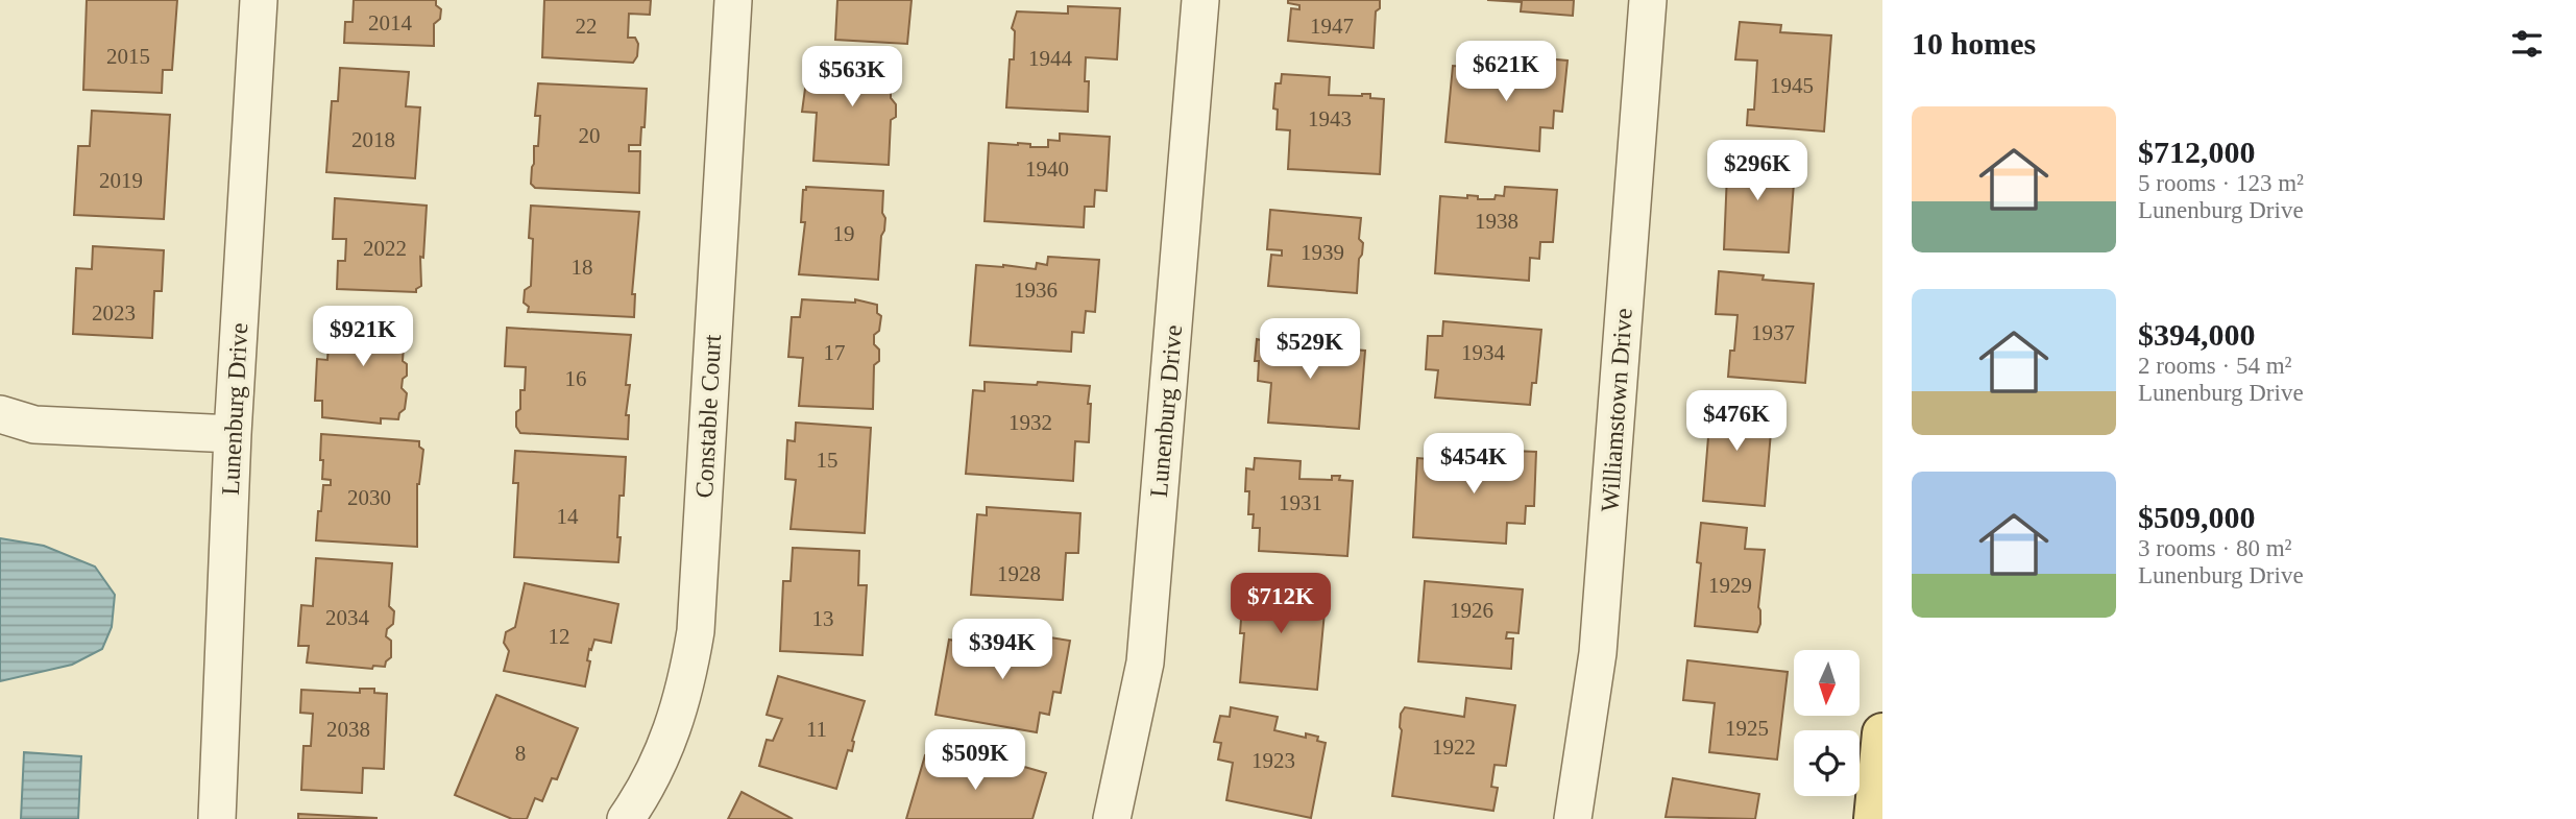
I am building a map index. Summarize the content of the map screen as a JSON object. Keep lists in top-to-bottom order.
{
  "streets": {
    "street": ["Lunenburg Drive", "Williamstown Drive", "Constable Court"]
  },
  "house_numbers": [
    "2014",
    "22",
    "1947",
    "2015",
    "1944",
    "1945",
    "1943",
    "20",
    "2018",
    "1940",
    "2019",
    "1938",
    "19",
    "2022",
    "1939",
    "18",
    "1936",
    "2023",
    "1937",
    "17",
    "1934",
    "16",
    "1932",
    "15",
    "2030",
    "1931",
    "14",
    "1928",
    "1929",
    "1926",
    "2034",
    "13",
    "12",
    "1925",
    "2038",
    "11",
    "1922",
    "8",
    "1923"
  ],
  "north": "bottom",
  "page": {
    "heading": "10 homes",
    "price": [
      "$621K",
      "$563K",
      "$296K",
      "$921K",
      "$529K",
      "$476K",
      "$454K",
      "$712K",
      "$394K",
      "$509K"
    ],
    "list": [
      {
        "name": "$712,000",
        "note": "5 rooms · 123 m² · Lunenburg Drive"
      },
      {
        "name": "$394,000",
        "note": "2 rooms · 54 m² · Lunenburg Drive"
      },
      {
        "name": "$509,000",
        "note": "3 rooms · 80 m² · Lunenburg Drive"
      }
    ]
  }
}
